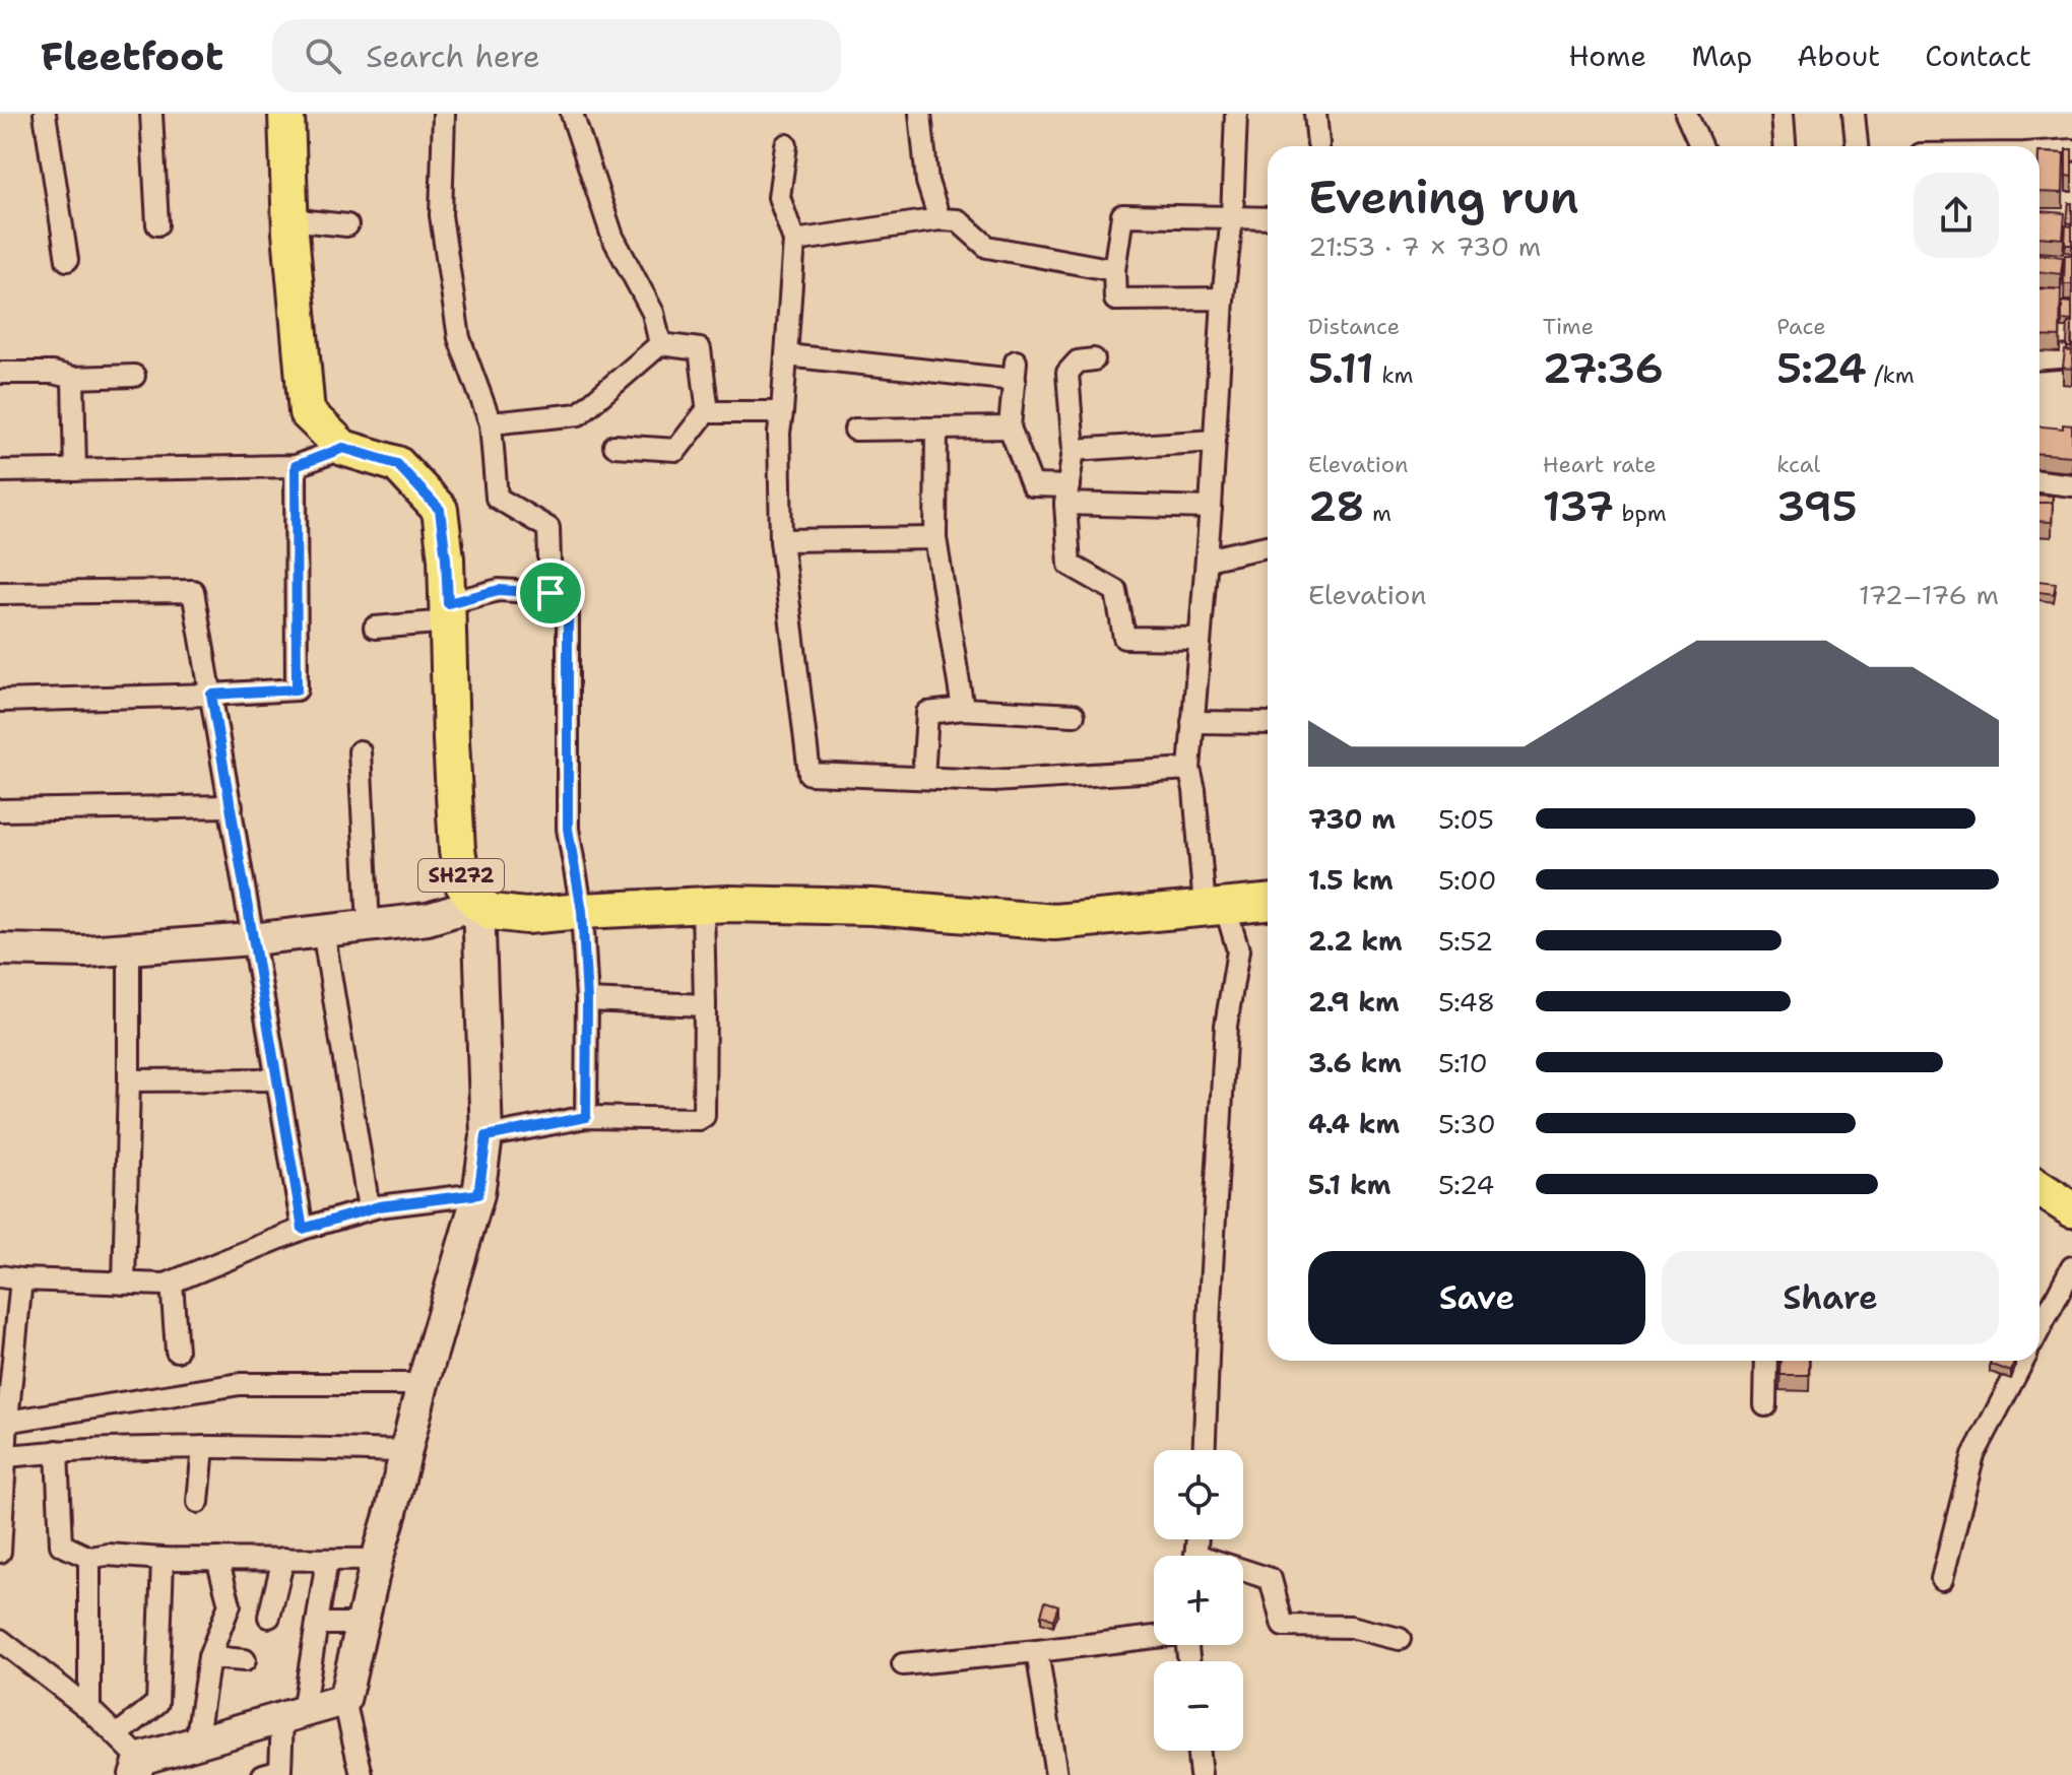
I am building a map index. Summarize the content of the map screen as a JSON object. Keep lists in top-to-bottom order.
{
  "streets": {
    "main road": ["SH272"]
  },
  "page": {
    "header": "Fleetfoot",
    "search": "Search here",
    "nav": [
      "Home",
      "Map",
      "About",
      "Contact"
    ],
    "heading": ["Evening run", "21:53 · 7 × 730 m"],
    "stats": [
      ["Distance", "5.11 km"],
      ["Time", "27:36"],
      ["Pace", "5:24 /km"],
      ["Elevation", "28 m"],
      ["Heart rate", "137 bpm"],
      ["kcal", "395"]
    ],
    "chart": ["Elevation", "172–176 m"],
    "list": [
      {
        "name": "730 m",
        "note": "5:05"
      },
      {
        "name": "1.5 km",
        "note": "5:00"
      },
      {
        "name": "2.2 km",
        "note": "5:52"
      },
      {
        "name": "2.9 km",
        "note": "5:48"
      },
      {
        "name": "3.6 km",
        "note": "5:10"
      },
      {
        "name": "4.4 km",
        "note": "5:30"
      },
      {
        "name": "5.1 km",
        "note": "5:24"
      }
    ],
    "buttons": ["Save", "Share"],
    "map_buttons": ["+", "−"]
  }
}
